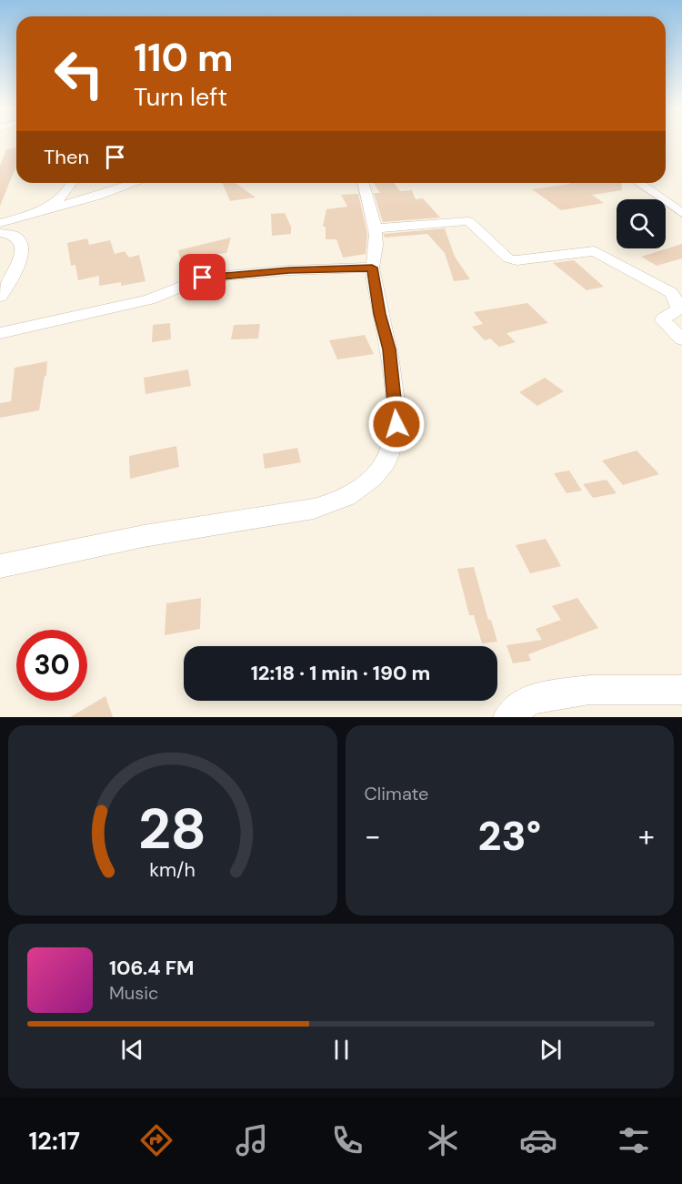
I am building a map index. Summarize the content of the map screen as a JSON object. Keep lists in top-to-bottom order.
{
  "page": {
    "turn": ["110 m", "Turn left"],
    "then": "Then",
    "limit": "30",
    "trip": "12:18 · 1 min · 190 m",
    "tile": "Climate",
    "heat": ["−", "23°", "+"],
    "song": ["106.4 FM", "Music"],
    "tabs": "12:17",
    "gauge": ["28", "km/h"]
  }
}
